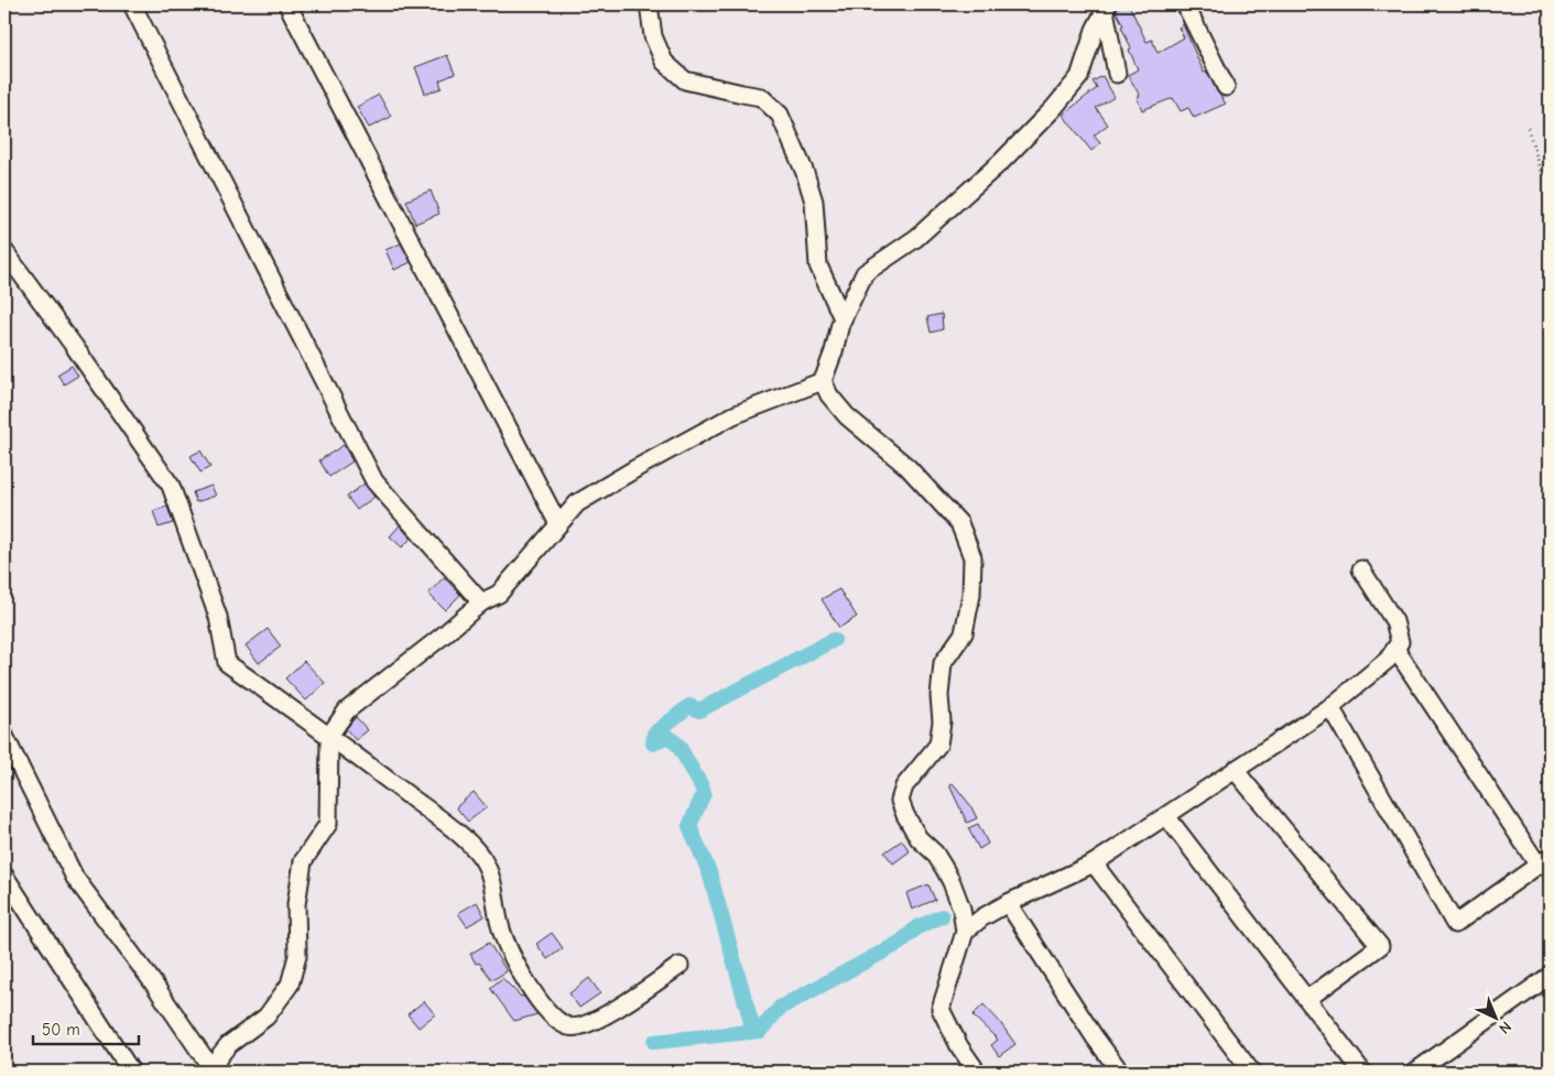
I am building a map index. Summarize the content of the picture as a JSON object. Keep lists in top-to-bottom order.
{
  "scale_bar": "50 m",
  "north": "bottom right"
}
